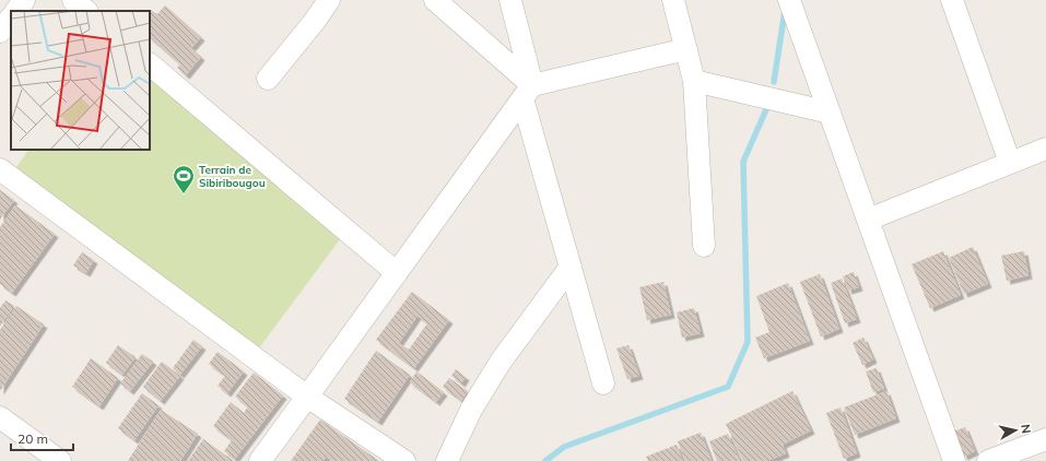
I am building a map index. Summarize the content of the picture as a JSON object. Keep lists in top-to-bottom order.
{
  "places": {
    "sports": ["Terrain de Sibiribougou"]
  },
  "scale_bar": "20 m",
  "north": "right"
}
